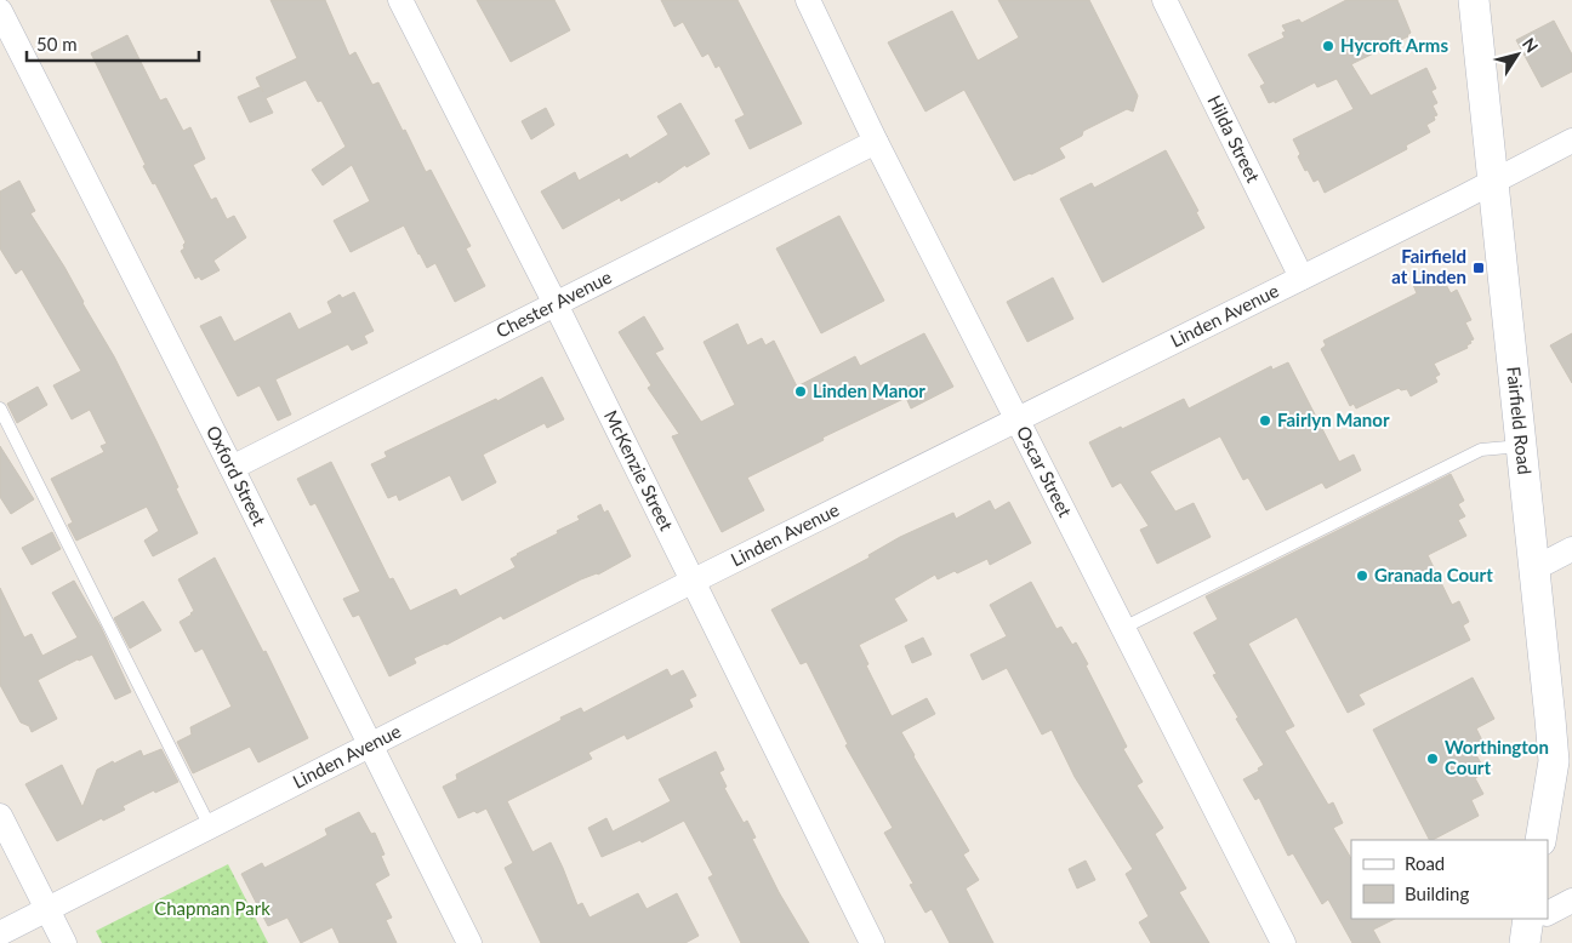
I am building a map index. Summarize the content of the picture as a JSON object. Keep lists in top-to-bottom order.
{
  "streets": {
    "street": [
      "Hilda Street",
      "Chester Avenue",
      "Linden Avenue",
      "Fairfield Road",
      "McKenzie Street",
      "Oscar Street",
      "Oxford Street"
    ]
  },
  "crossings": [
    ["Hilda Street", "Linden Avenue"],
    ["Chester Avenue", "McKenzie Street"],
    ["Chester Avenue", "Oscar Street"],
    ["Chester Avenue", "Oxford Street"],
    ["Linden Avenue", "Fairfield Road"],
    ["Linden Avenue", "McKenzie Street"],
    ["Linden Avenue", "Oscar Street"],
    ["Linden Avenue", "Oxford Street"]
  ],
  "parks": ["Chapman Park"],
  "places": {
    "other": [
      "Hycroft Arms",
      "Linden Manor",
      "Fairlyn Manor",
      "Granada Court",
      "Worthington Court"
    ],
    "transit": ["Fairfield at Linden"]
  },
  "legend": ["Road", "Building"],
  "scale_bar": "50 m",
  "north": "top right"
}
